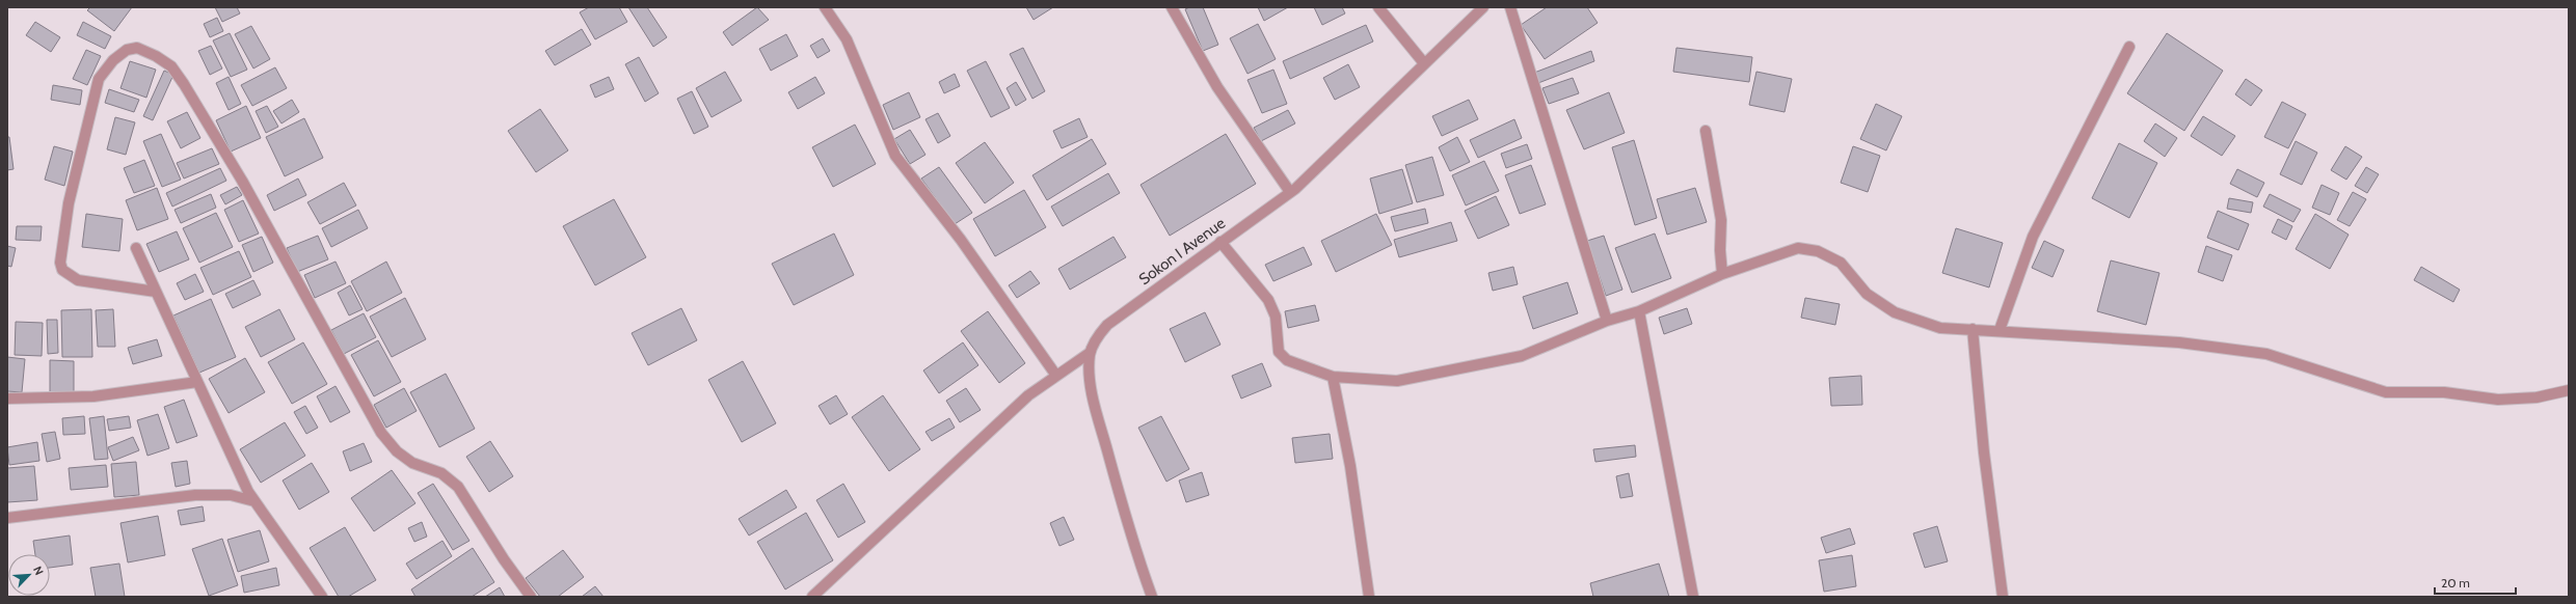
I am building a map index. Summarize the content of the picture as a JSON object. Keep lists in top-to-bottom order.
{
  "streets": {
    "street": ["Sokon I Avenue"]
  },
  "scale_bar": "20 m",
  "north": "top right"
}
